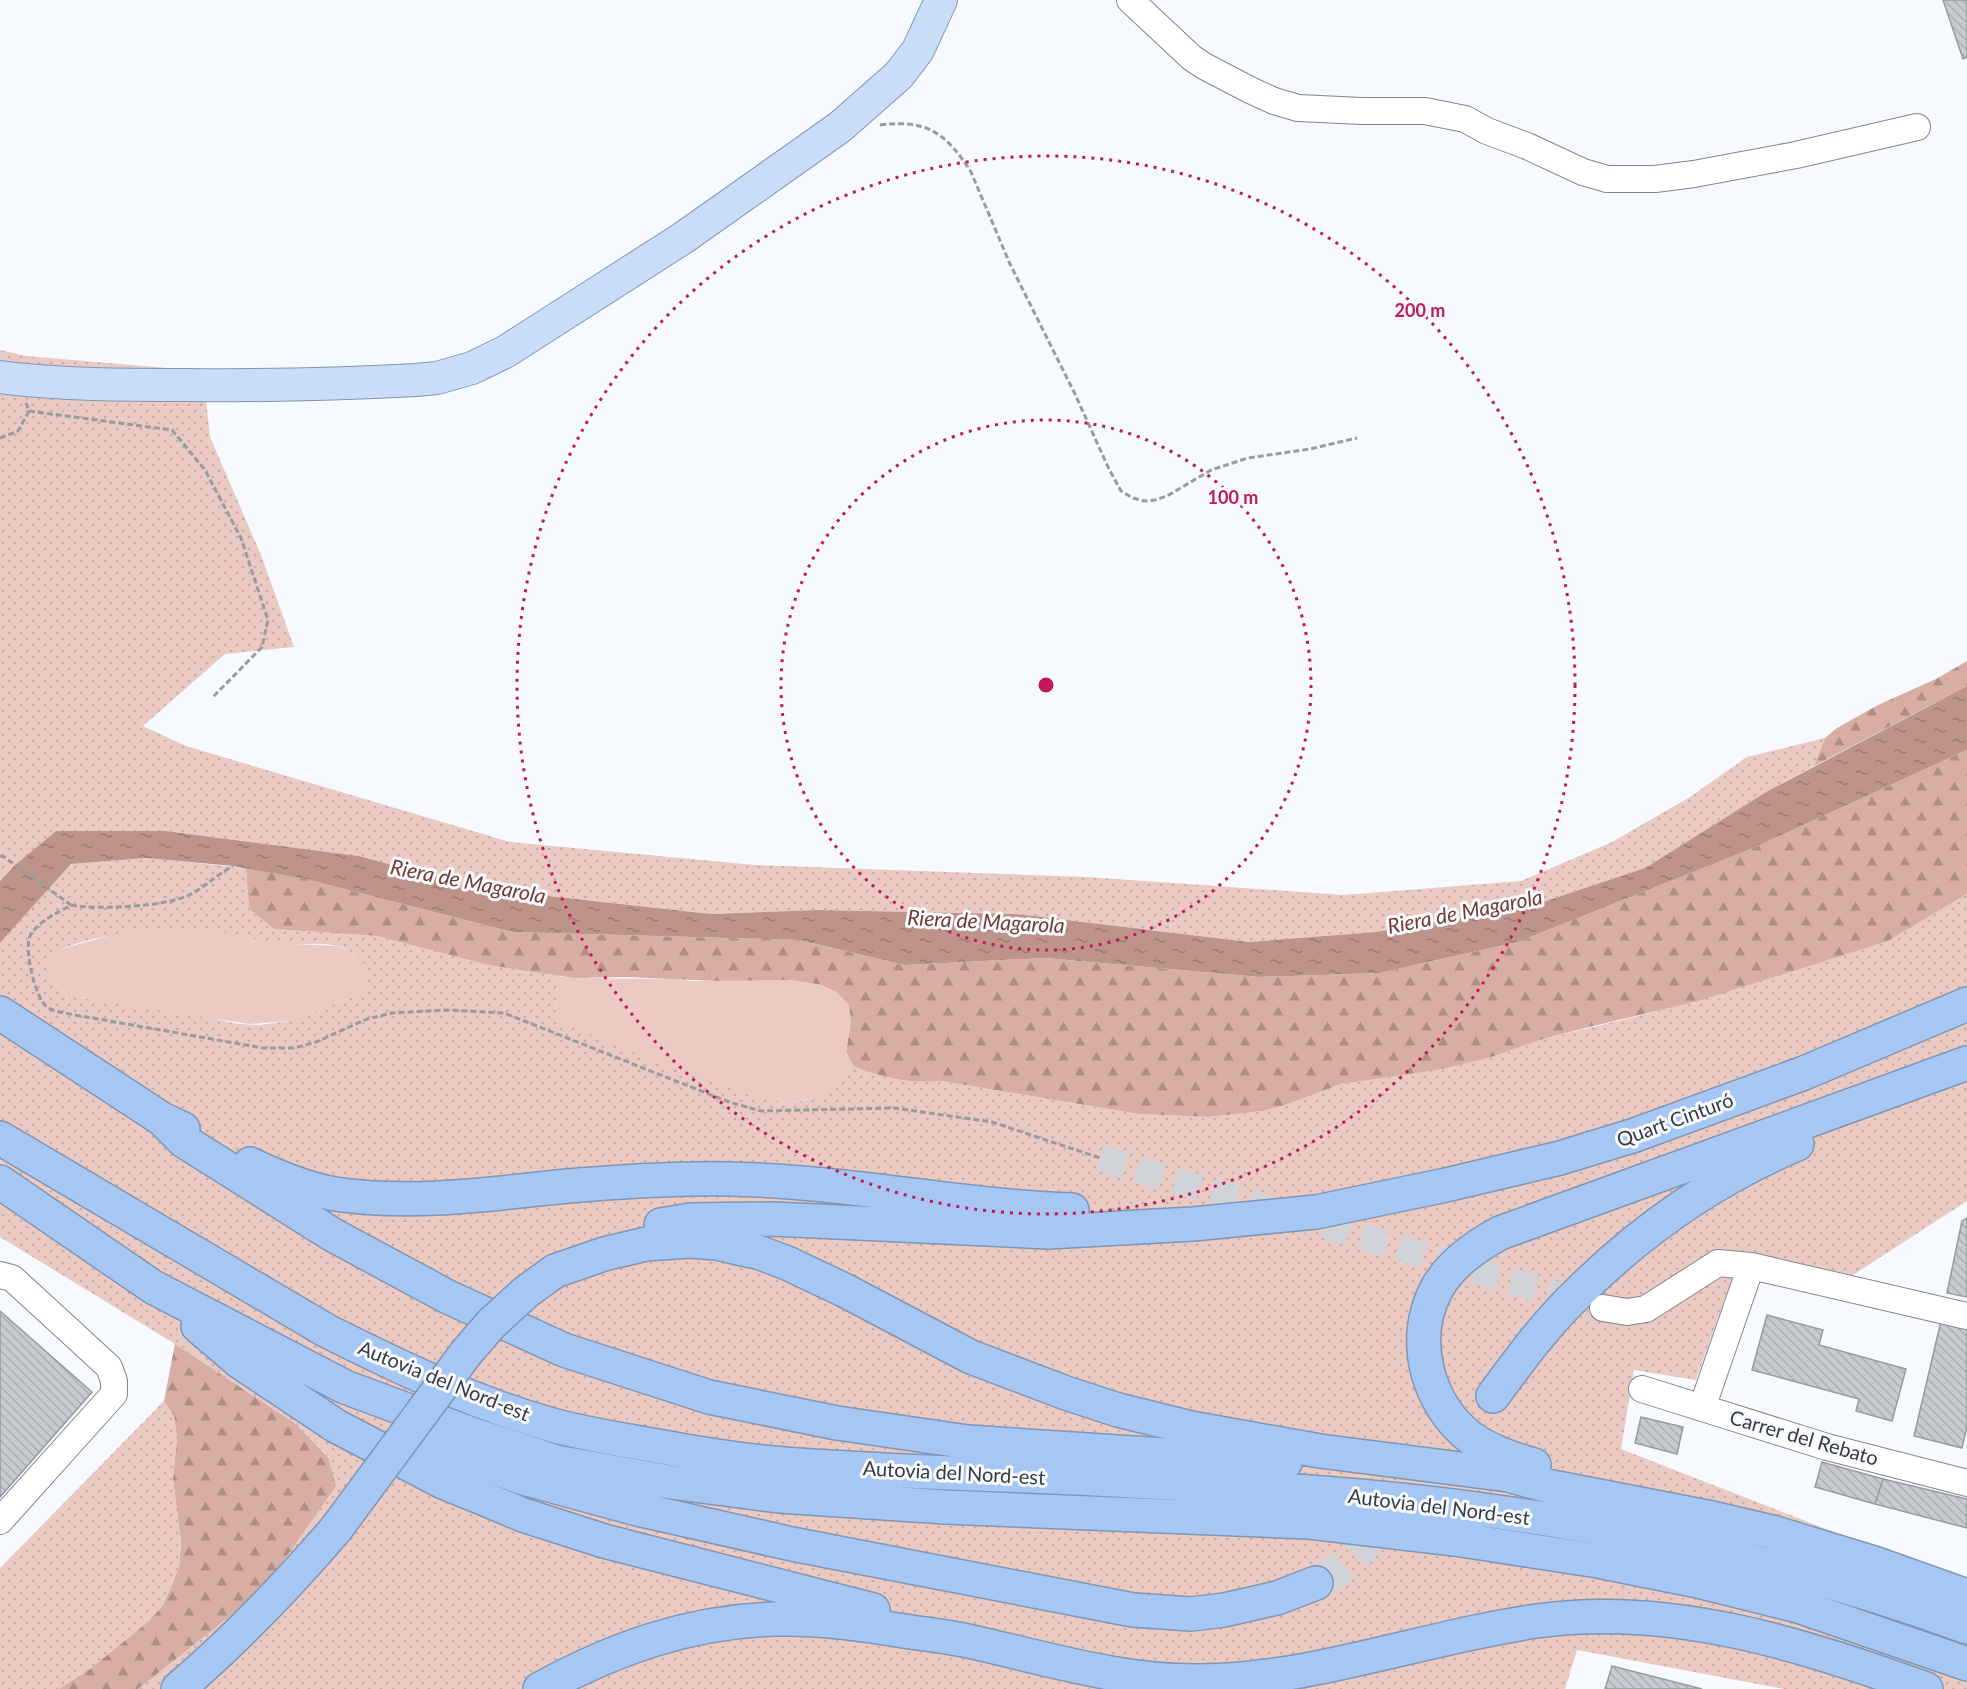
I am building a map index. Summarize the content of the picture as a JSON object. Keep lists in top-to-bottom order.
{
  "streets": {
    "highway": ["Quart Cinturó", "Autovia del Nord-est"],
    "street": ["Carrer del Rebato"]
  },
  "water": ["Riera de Magarola"],
  "rings": ["200 m", "100 m"]
}
